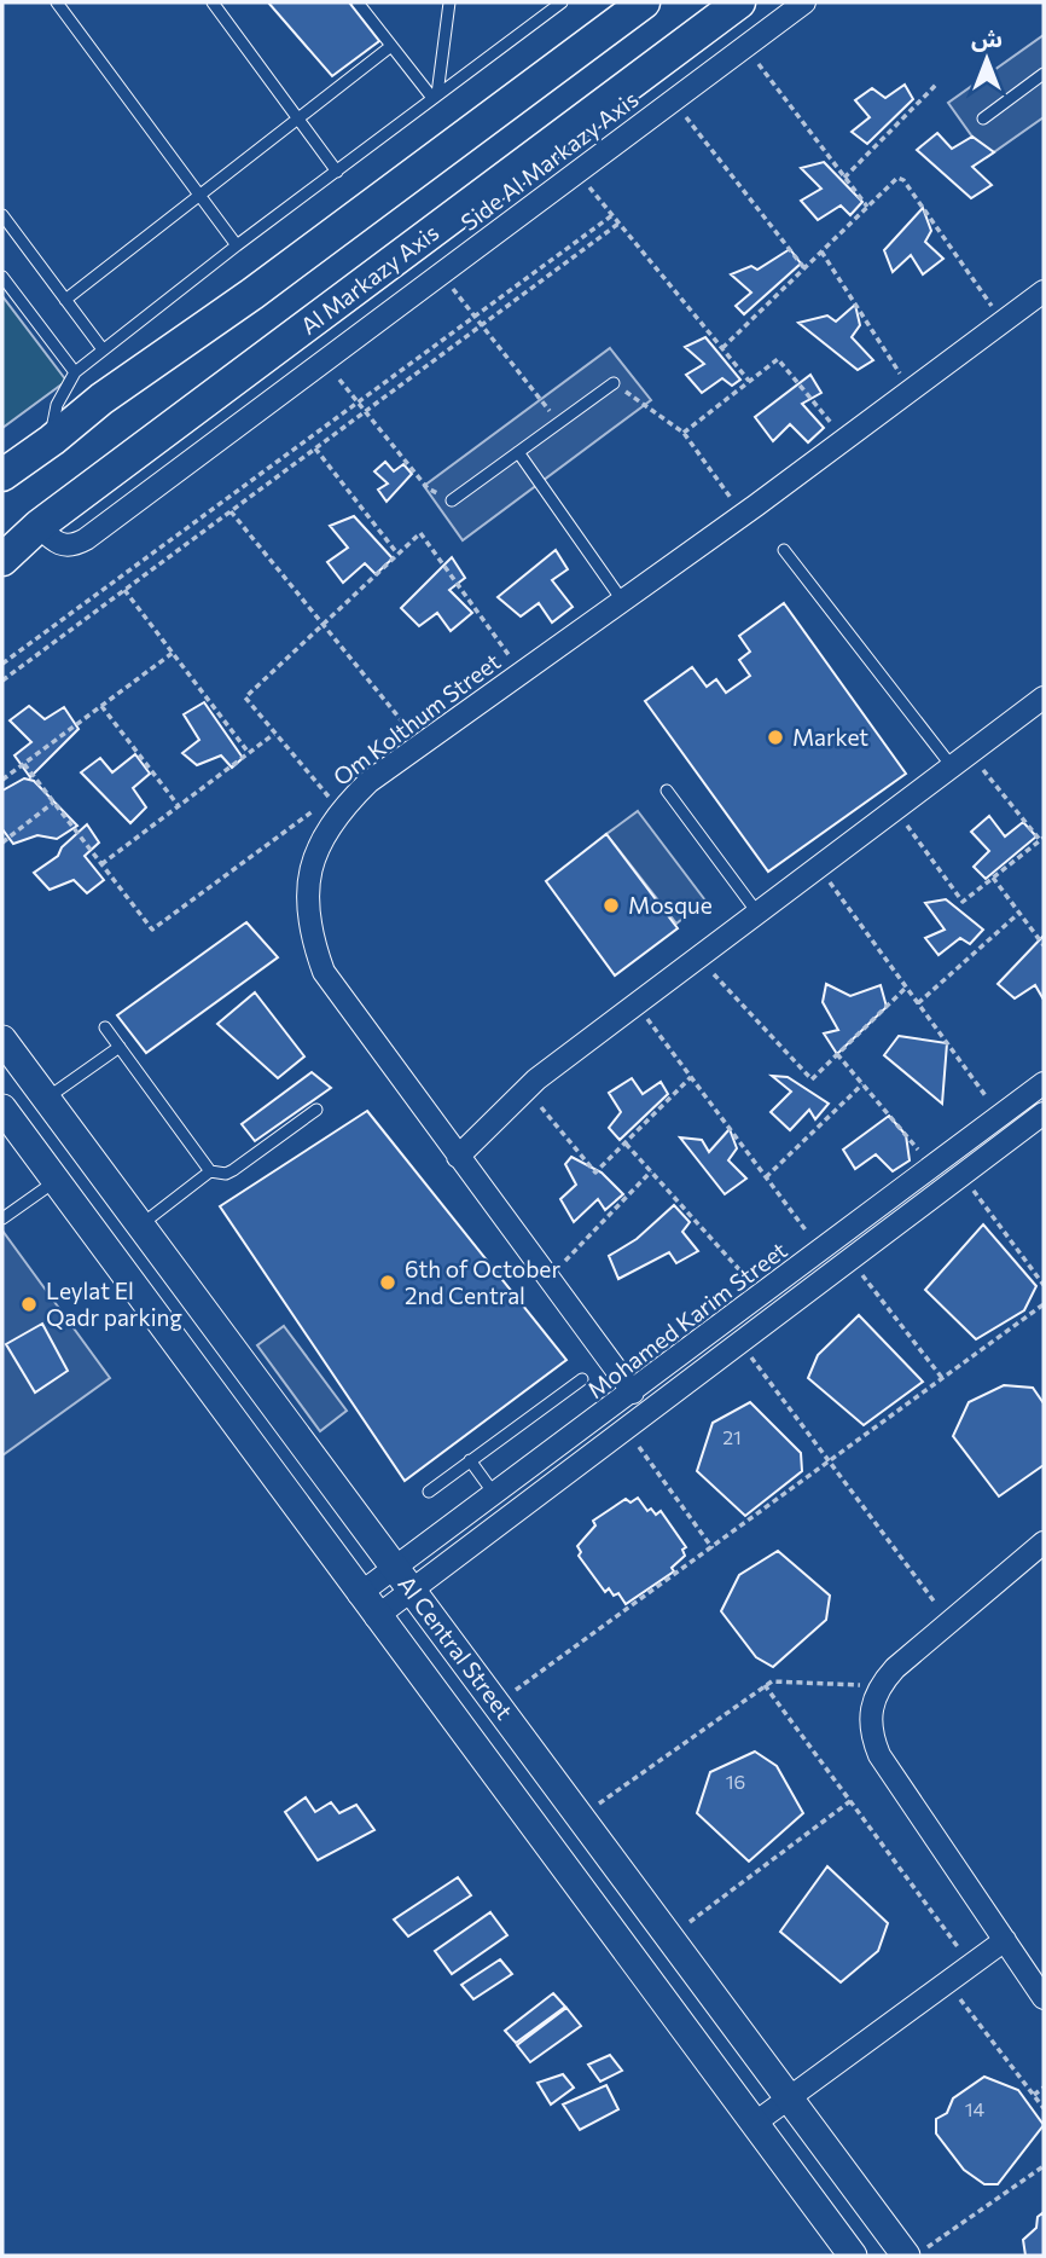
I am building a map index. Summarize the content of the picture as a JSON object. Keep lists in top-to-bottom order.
{
  "streets": {
    "main road": ["Al Markazy Axis"],
    "street": [
      "Side Al Markazy Axis",
      "Om Kolthum Street",
      "Mohamed Karim Street",
      "Al Central Street"
    ]
  },
  "crossings": [
    ["Side Al Markazy Axis", "Al Markazy Axis"],
    ["Om Kolthum Street", "Mohamed Karim Street"],
    ["Mohamed Karim Street", "Al Central Street"]
  ],
  "places": [
    "Market",
    "Mosque",
    "6th of October 2nd Central",
    "Leylat El Qadr parking"
  ],
  "house_numbers": ["21", "16", "14"],
  "north": "top"
}
